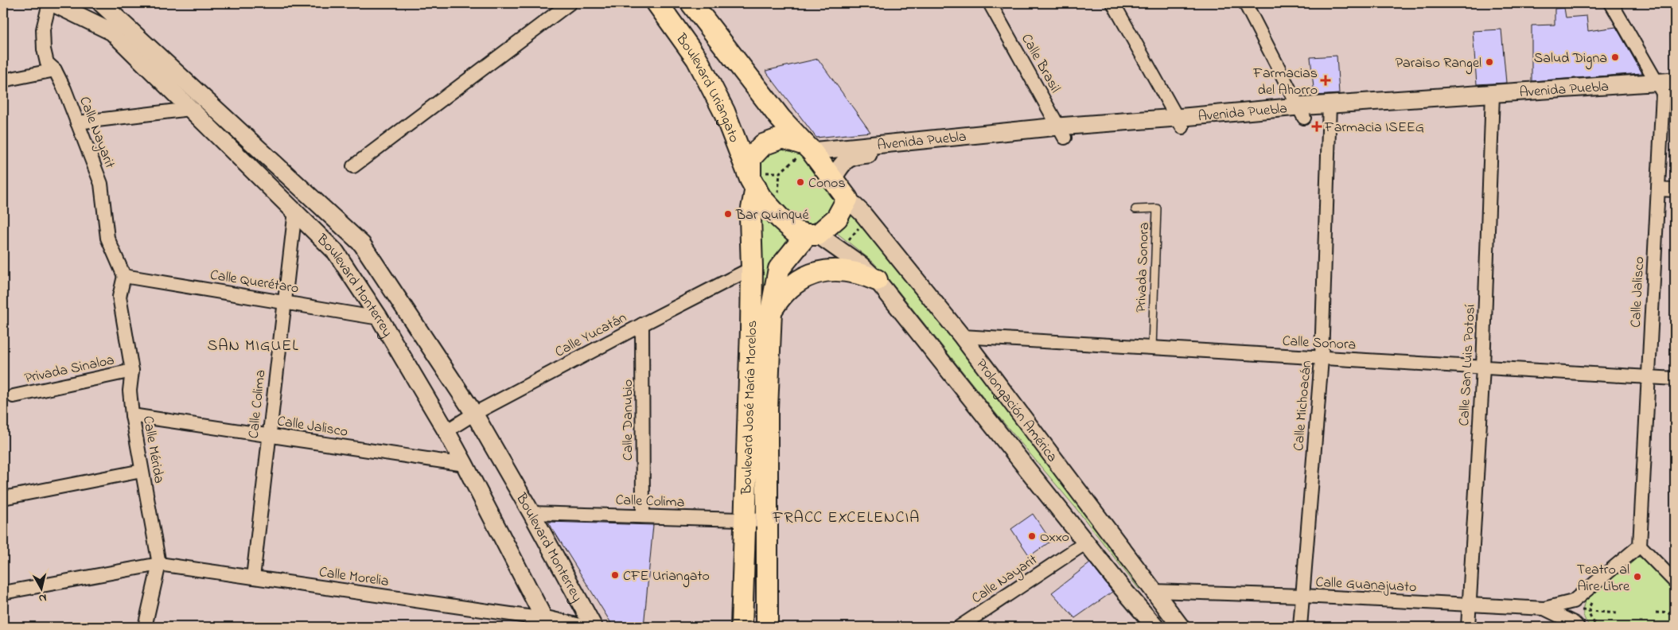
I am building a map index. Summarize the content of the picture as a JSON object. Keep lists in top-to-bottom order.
{
  "streets": {
    "main road": ["Boulevard Uriangato", "Boulevard José María Morelos"],
    "street": [
      "Calle Brasil",
      "Avenida Puebla",
      "Calle Nayarit",
      "Calle Querétaro",
      "Boulevard Monterrey",
      "Calle Jalisco",
      "Calle Yucatán",
      "Calle Sonora",
      "Calle San Luis Potosí",
      "Privada Sinaloa",
      "Calle Colima",
      "Calle Michoacán",
      "Prolongación América",
      "Calle Danubio",
      "Calle Mérida",
      "Calle Morelia",
      "Calle Guanajuato"
    ],
    "lane": ["Privada Sonora"]
  },
  "crossings": [
    ["Calle Brasil", "Avenida Puebla"],
    ["Boulevard Uriangato", "Avenida Puebla"],
    ["Boulevard Uriangato", "Boulevard José María Morelos"],
    ["Boulevard Uriangato", "Prolongación América"],
    ["Avenida Puebla", "Calle Jalisco"],
    ["Avenida Puebla", "Calle San Luis Potosí"],
    ["Avenida Puebla", "Calle Michoacán"],
    ["Avenida Puebla", "Boulevard José María Morelos"],
    ["Avenida Puebla", "Prolongación América"],
    ["Calle Nayarit", "Calle Querétaro"],
    ["Calle Nayarit", "Boulevard Monterrey"],
    ["Calle Nayarit", "Prolongación América"],
    ["Calle Nayarit", "Calle Mérida"],
    ["Privada Sonora", "Calle Sonora"],
    ["Calle Querétaro", "Boulevard Monterrey"],
    ["Calle Querétaro", "Calle Colima"],
    ["Calle Querétaro", "Calle Mérida"],
    ["Boulevard Monterrey", "Calle Jalisco"],
    ["Boulevard Monterrey", "Calle Yucatán"],
    ["Boulevard Monterrey", "Calle Colima"],
    ["Boulevard Monterrey", "Calle Morelia"],
    ["Calle Jalisco", "Calle Sonora"],
    ["Calle Jalisco", "Calle Colima"],
    ["Calle Jalisco", "Calle Mérida"],
    ["Calle Yucatán", "Boulevard José María Morelos"],
    ["Calle Yucatán", "Calle Danubio"],
    ["Calle Sonora", "Calle San Luis Potosí"],
    ["Calle Sonora", "Calle Michoacán"],
    ["Calle Sonora", "Prolongación América"],
    ["Calle San Luis Potosí", "Calle Guanajuato"],
    ["Privada Sinaloa", "Calle Mérida"],
    ["Calle Colima", "Boulevard José María Morelos"],
    ["Calle Colima", "Calle Danubio"],
    ["Calle Colima", "Calle Morelia"],
    ["Calle Michoacán", "Calle Guanajuato"],
    ["Boulevard José María Morelos", "Prolongación América"],
    ["Prolongación América", "Calle Guanajuato"],
    ["Calle Mérida", "Calle Morelia"]
  ],
  "districts": ["SAN MIGUEL", "FRACC EXCELENCIA"],
  "places": {
    "other": [
      "Salud Digna",
      "Paraiso Rangel",
      "Conos",
      "Bar Quinqué",
      "Oxxo",
      "CFE Uriangato",
      "Teatro al Aire Libre"
    ],
    "health": ["Farmacias del Ahorro", "Farmacia ISEEG"]
  },
  "north": "bottom"
}
